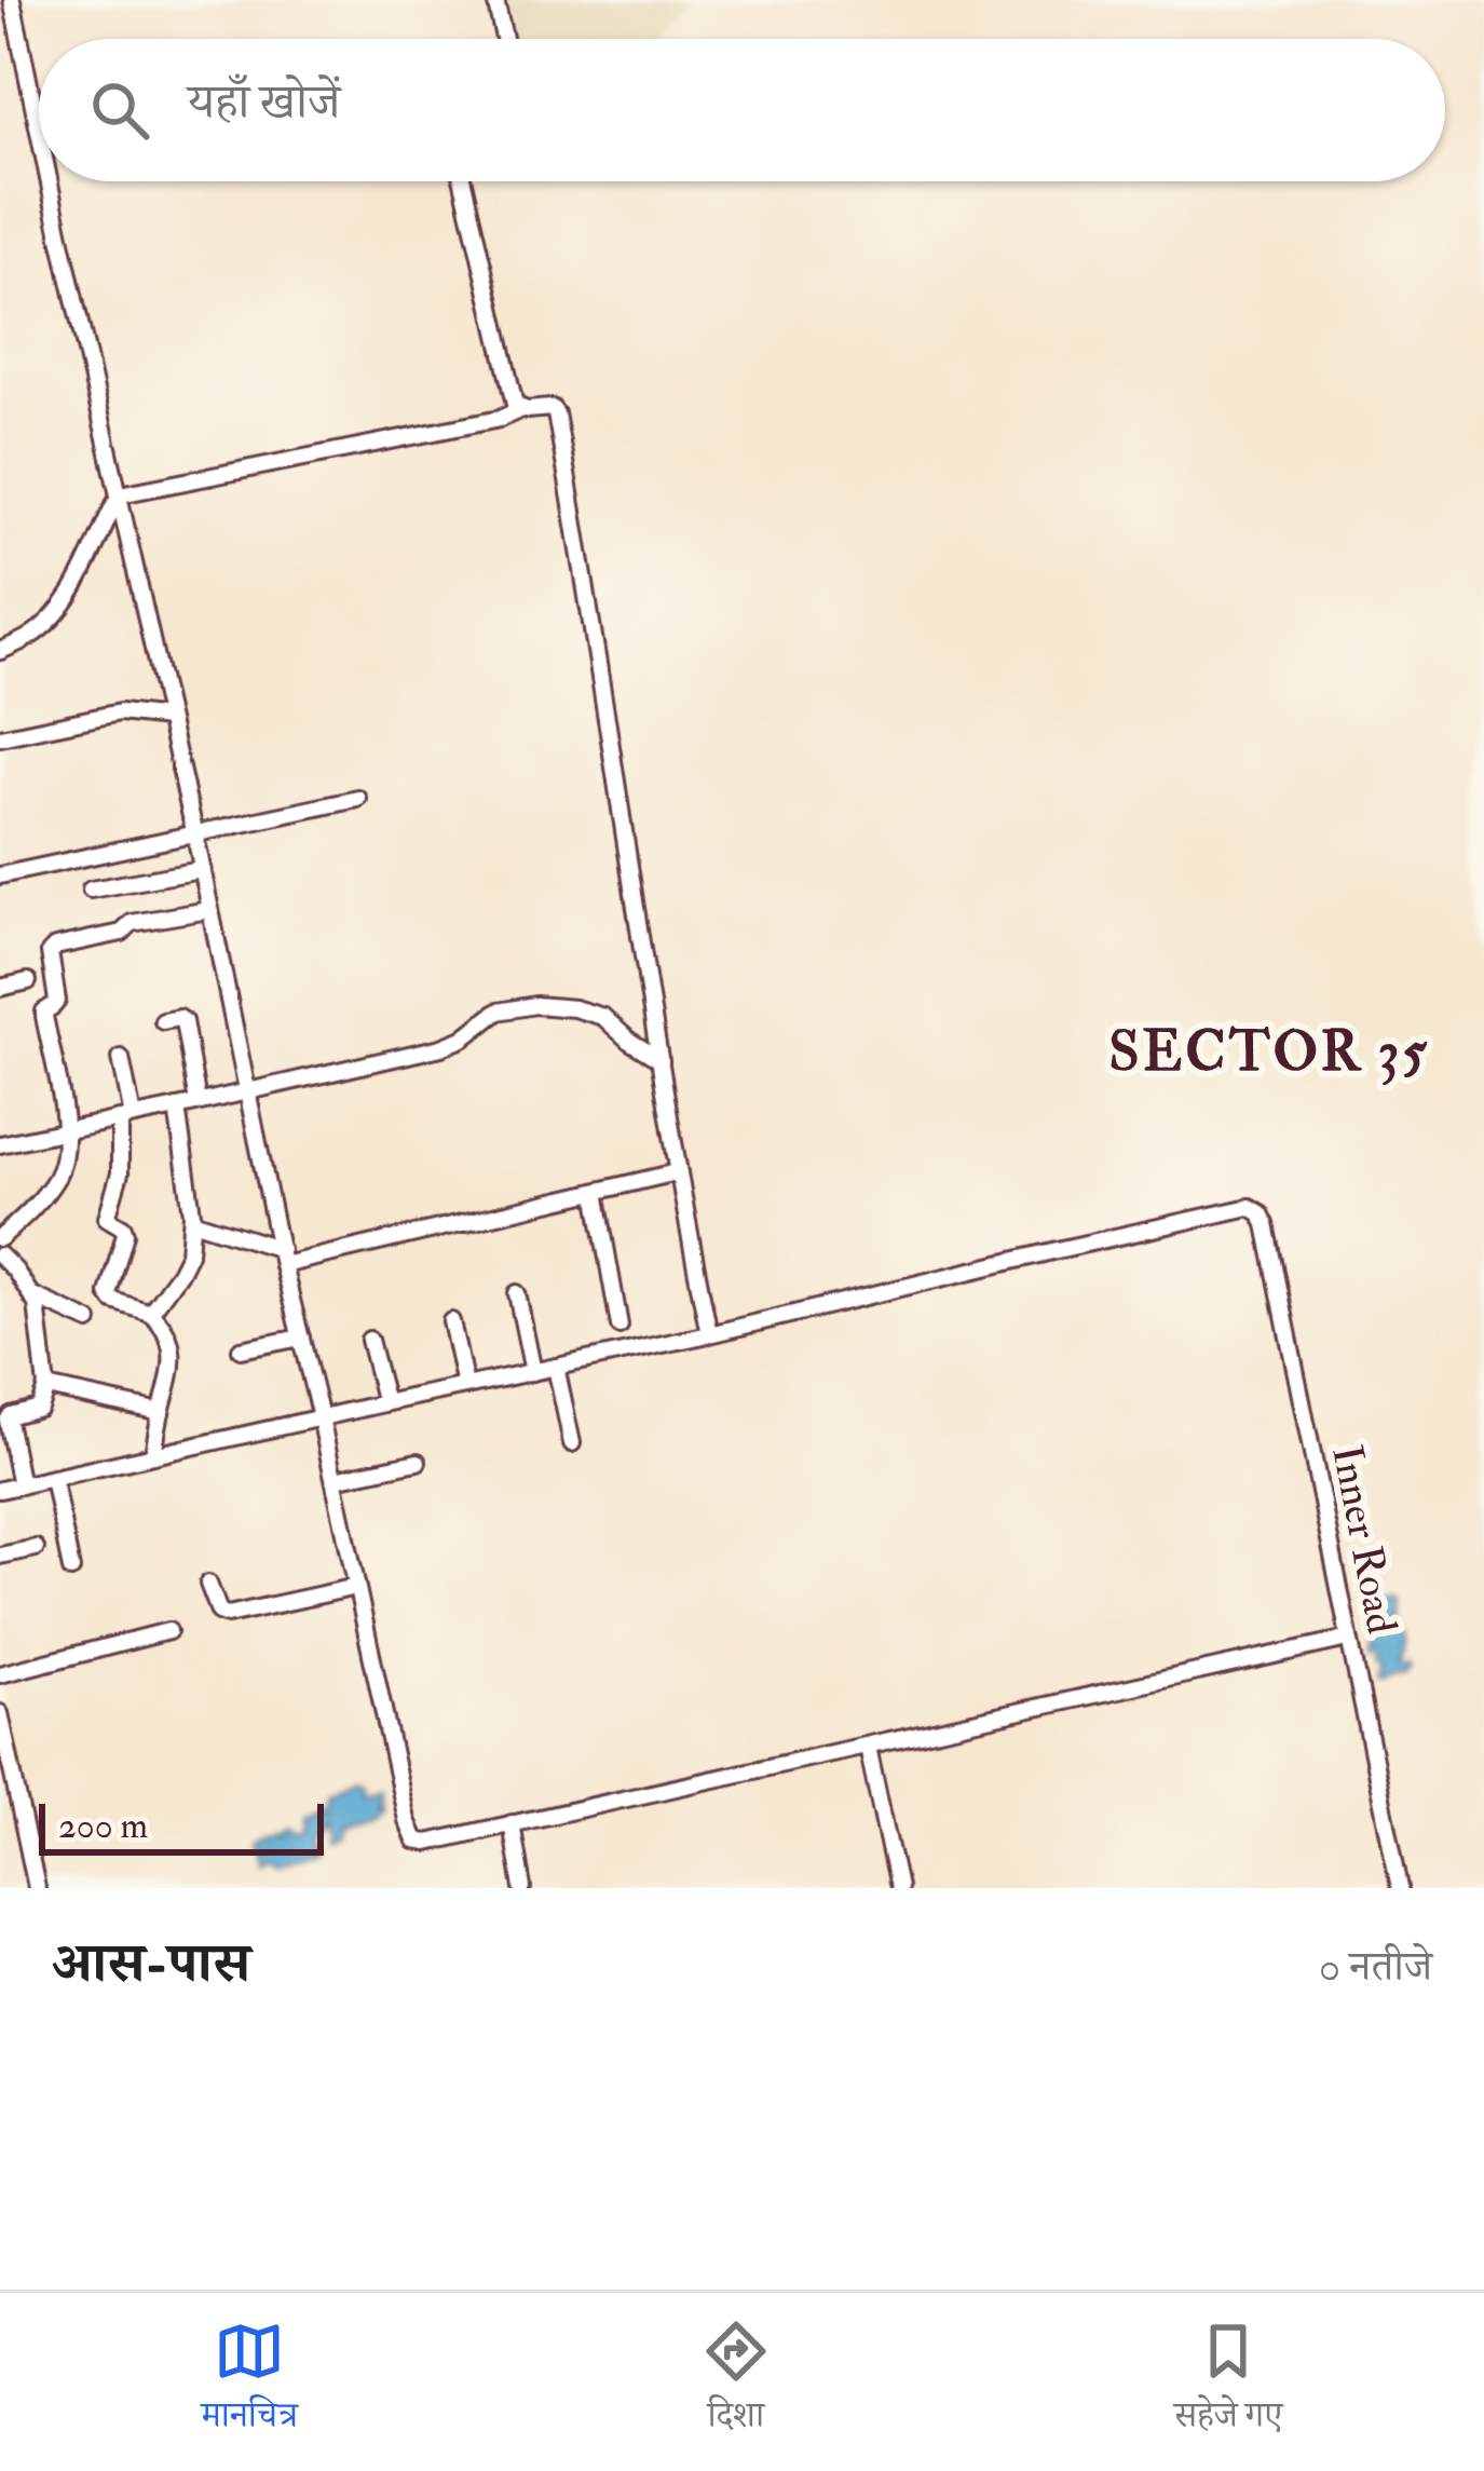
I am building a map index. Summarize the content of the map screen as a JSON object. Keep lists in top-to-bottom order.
{
  "streets": {
    "street": ["Inner Road"]
  },
  "districts": ["SECTOR 35"],
  "scale_bar": "200 m",
  "page": {
    "search": "यहाँ खोजें",
    "scale": "200 m",
    "heading": ["आस-पास", "0 नतीजे"],
    "nav": ["मानचित्र", "दिशा", "सहेजे गए"]
  }
}
